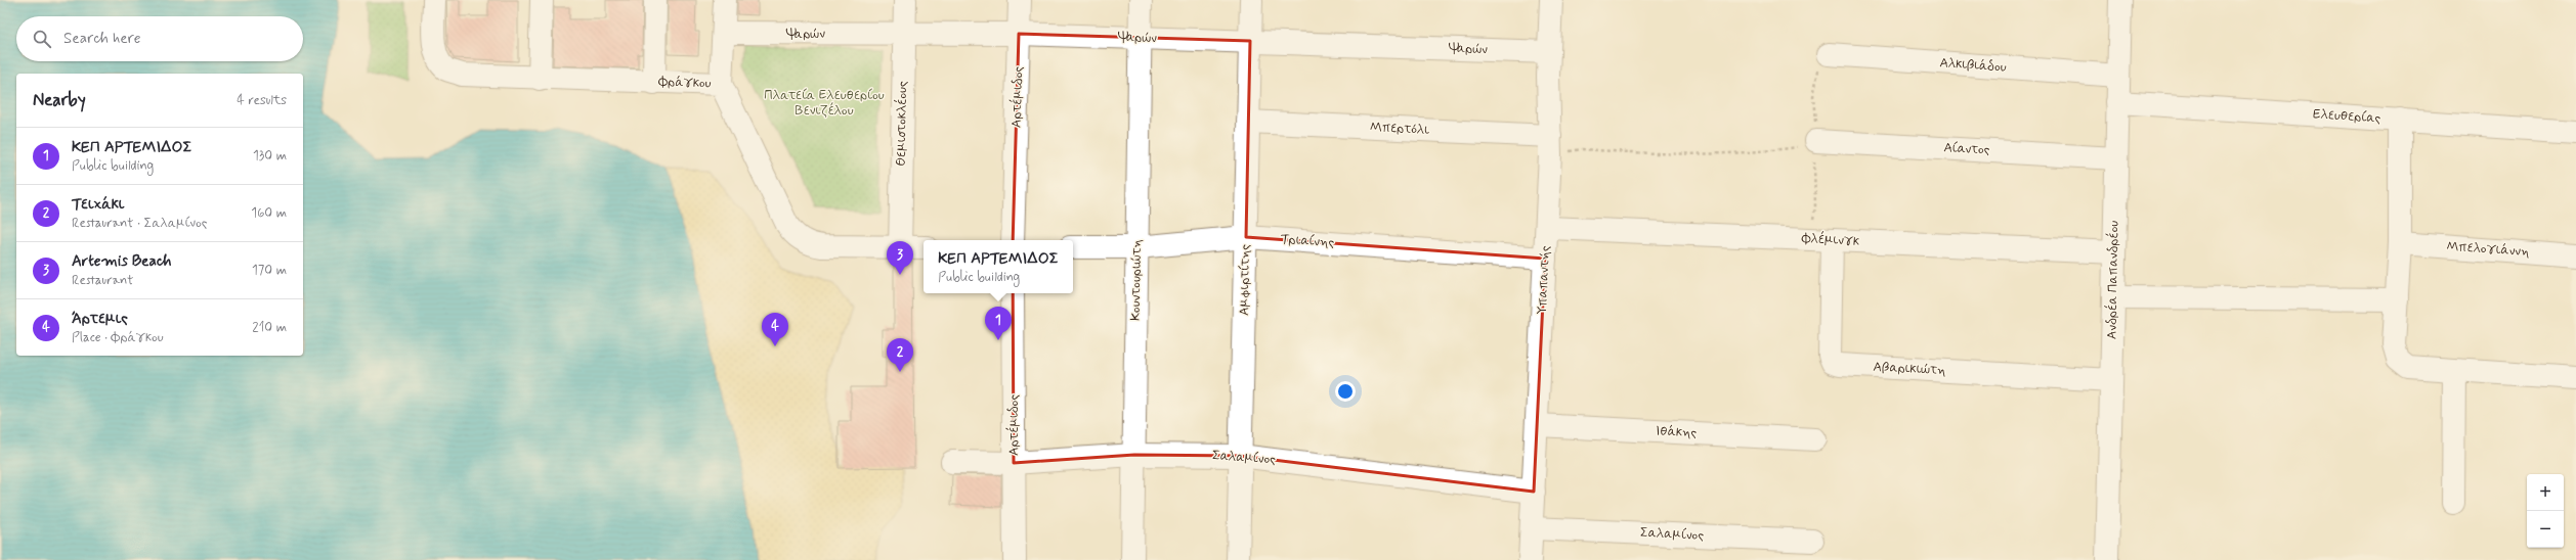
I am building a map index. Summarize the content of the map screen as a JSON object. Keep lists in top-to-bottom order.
{
  "streets": {
    "street": [
      "Ψαρών",
      "Αλκιβιάδου",
      "Φράγκου",
      "Αρτέμιδος",
      "Ελευθερίας",
      "Θεμιστοκλέους",
      "Μπερτόλι",
      "Αίαντος",
      "Φλέμινγκ",
      "Τριαίνης",
      "Μπελογιάννη",
      "Κουντουριώτη",
      "Αμφιρτίτης",
      "Υπαπαντής",
      "Ανδρέα Παπανδρέου",
      "Αβαρικιώτη",
      "Ιθάκης",
      "Σαλαμίνος"
    ]
  },
  "crossings": [
    ["Ψαρών", "Αρτέμιδος"],
    ["Ψαρών", "Θεμιστοκλέους"],
    ["Ψαρών", "Κουντουριώτη"],
    ["Ψαρών", "Αμφιρτίτης"],
    ["Ψαρών", "Υπαπαντής"],
    ["Αλκιβιάδου", "Ανδρέα Παπανδρέου"],
    ["Φράγκου", "Θεμιστοκλέους"],
    ["Αρτέμιδος", "Σαλαμίνος"],
    ["Ελευθερίας", "Ανδρέα Παπανδρέου"],
    ["Μπερτόλι", "Αμφιρτίτης"],
    ["Μπερτόλι", "Υπαπαντής"],
    ["Αίαντος", "Ανδρέα Παπανδρέου"],
    ["Φλέμινγκ", "Υπαπαντής"],
    ["Φλέμινγκ", "Ανδρέα Παπανδρέου"],
    ["Φλέμινγκ", "Αβαρικιώτη"],
    ["Τριαίνης", "Κουντουριώτη"],
    ["Τριαίνης", "Αμφιρτίτης"],
    ["Τριαίνης", "Υπαπαντής"],
    ["Κουντουριώτη", "Σαλαμίνος"],
    ["Αμφιρτίτης", "Σαλαμίνος"],
    ["Υπαπαντής", "Ιθάκης"],
    ["Υπαπαντής", "Σαλαμίνος"],
    ["Ανδρέα Παπανδρέου", "Αβαρικιώτη"]
  ],
  "parks": ["Πλατεία Ελευθερίου Βενιζέλου"],
  "page": {
    "search": "Search here",
    "heading": ["Nearby", "4 results"],
    "list": [
      {
        "mark": "1",
        "name": "ΚΕΠ ΑΡΤΕΜΙΔΟΣ",
        "note": "Public building",
        "value": "130 m"
      },
      {
        "mark": "2",
        "name": "Τειχάκι",
        "note": "Restaurant · Σαλαμίνος",
        "value": "160 m"
      },
      {
        "mark": "3",
        "name": "Artemis Beach",
        "note": "Restaurant",
        "value": "170 m"
      },
      {
        "mark": "4",
        "name": "Άρτεμις",
        "note": "Place · Φράγκου",
        "value": "210 m"
      }
    ],
    "popup": ["ΚΕΠ ΑΡΤΕΜΙΔΟΣ", "Public building"],
    "pins": [
      "3",
      "1",
      "4",
      "2"
    ],
    "map_buttons": ["+", "−"]
  }
}
